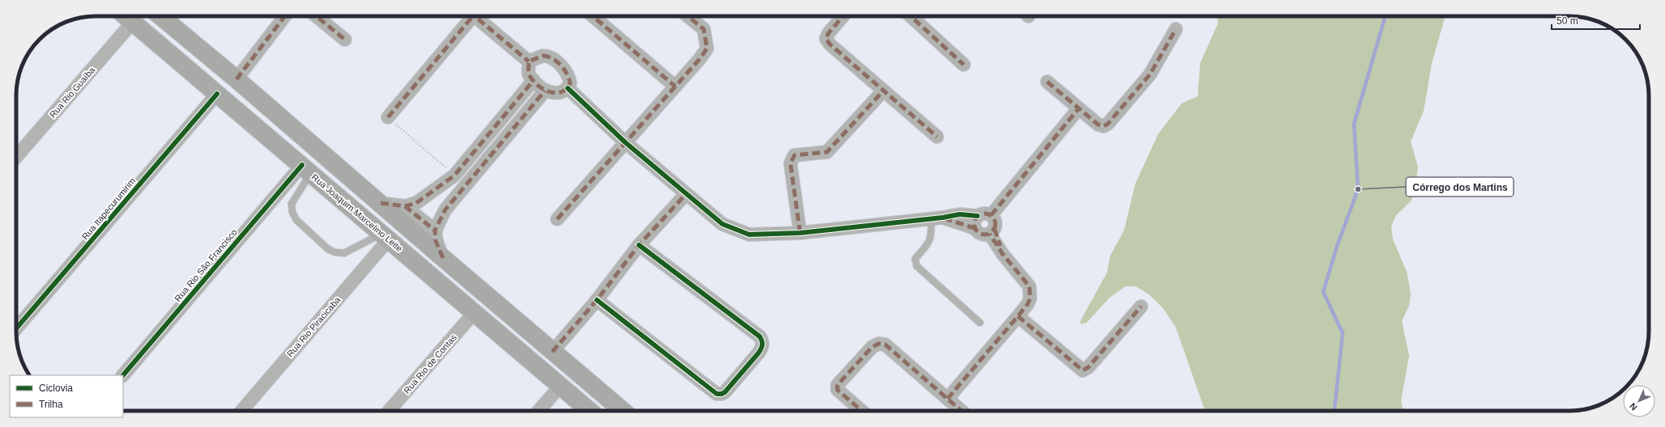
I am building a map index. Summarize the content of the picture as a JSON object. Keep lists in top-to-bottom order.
{
  "streets": {
    "main road": ["Rua Joaquim Marcelino Leite"],
    "street": [
      "Rua Rio Guaíba",
      "Rua Itapecurumirim",
      "Rua Rio São Francisco",
      "Rua Rio Piracicaba",
      "Rua Rio de Contas"
    ]
  },
  "crossings": [
    ["Rua Rio Guaíba", "Rua Joaquim Marcelino Leite"],
    ["Rua Itapecurumirim", "Rua Joaquim Marcelino Leite"],
    ["Rua Joaquim Marcelino Leite", "Rua Rio São Francisco"],
    ["Rua Joaquim Marcelino Leite", "Rua Rio Piracicaba"],
    ["Rua Joaquim Marcelino Leite", "Rua Rio de Contas"]
  ],
  "places": ["Córrego dos Martins"],
  "legend": ["Ciclovia", "Trilha"],
  "scale_bar": "50 m",
  "north": "bottom left"
}
